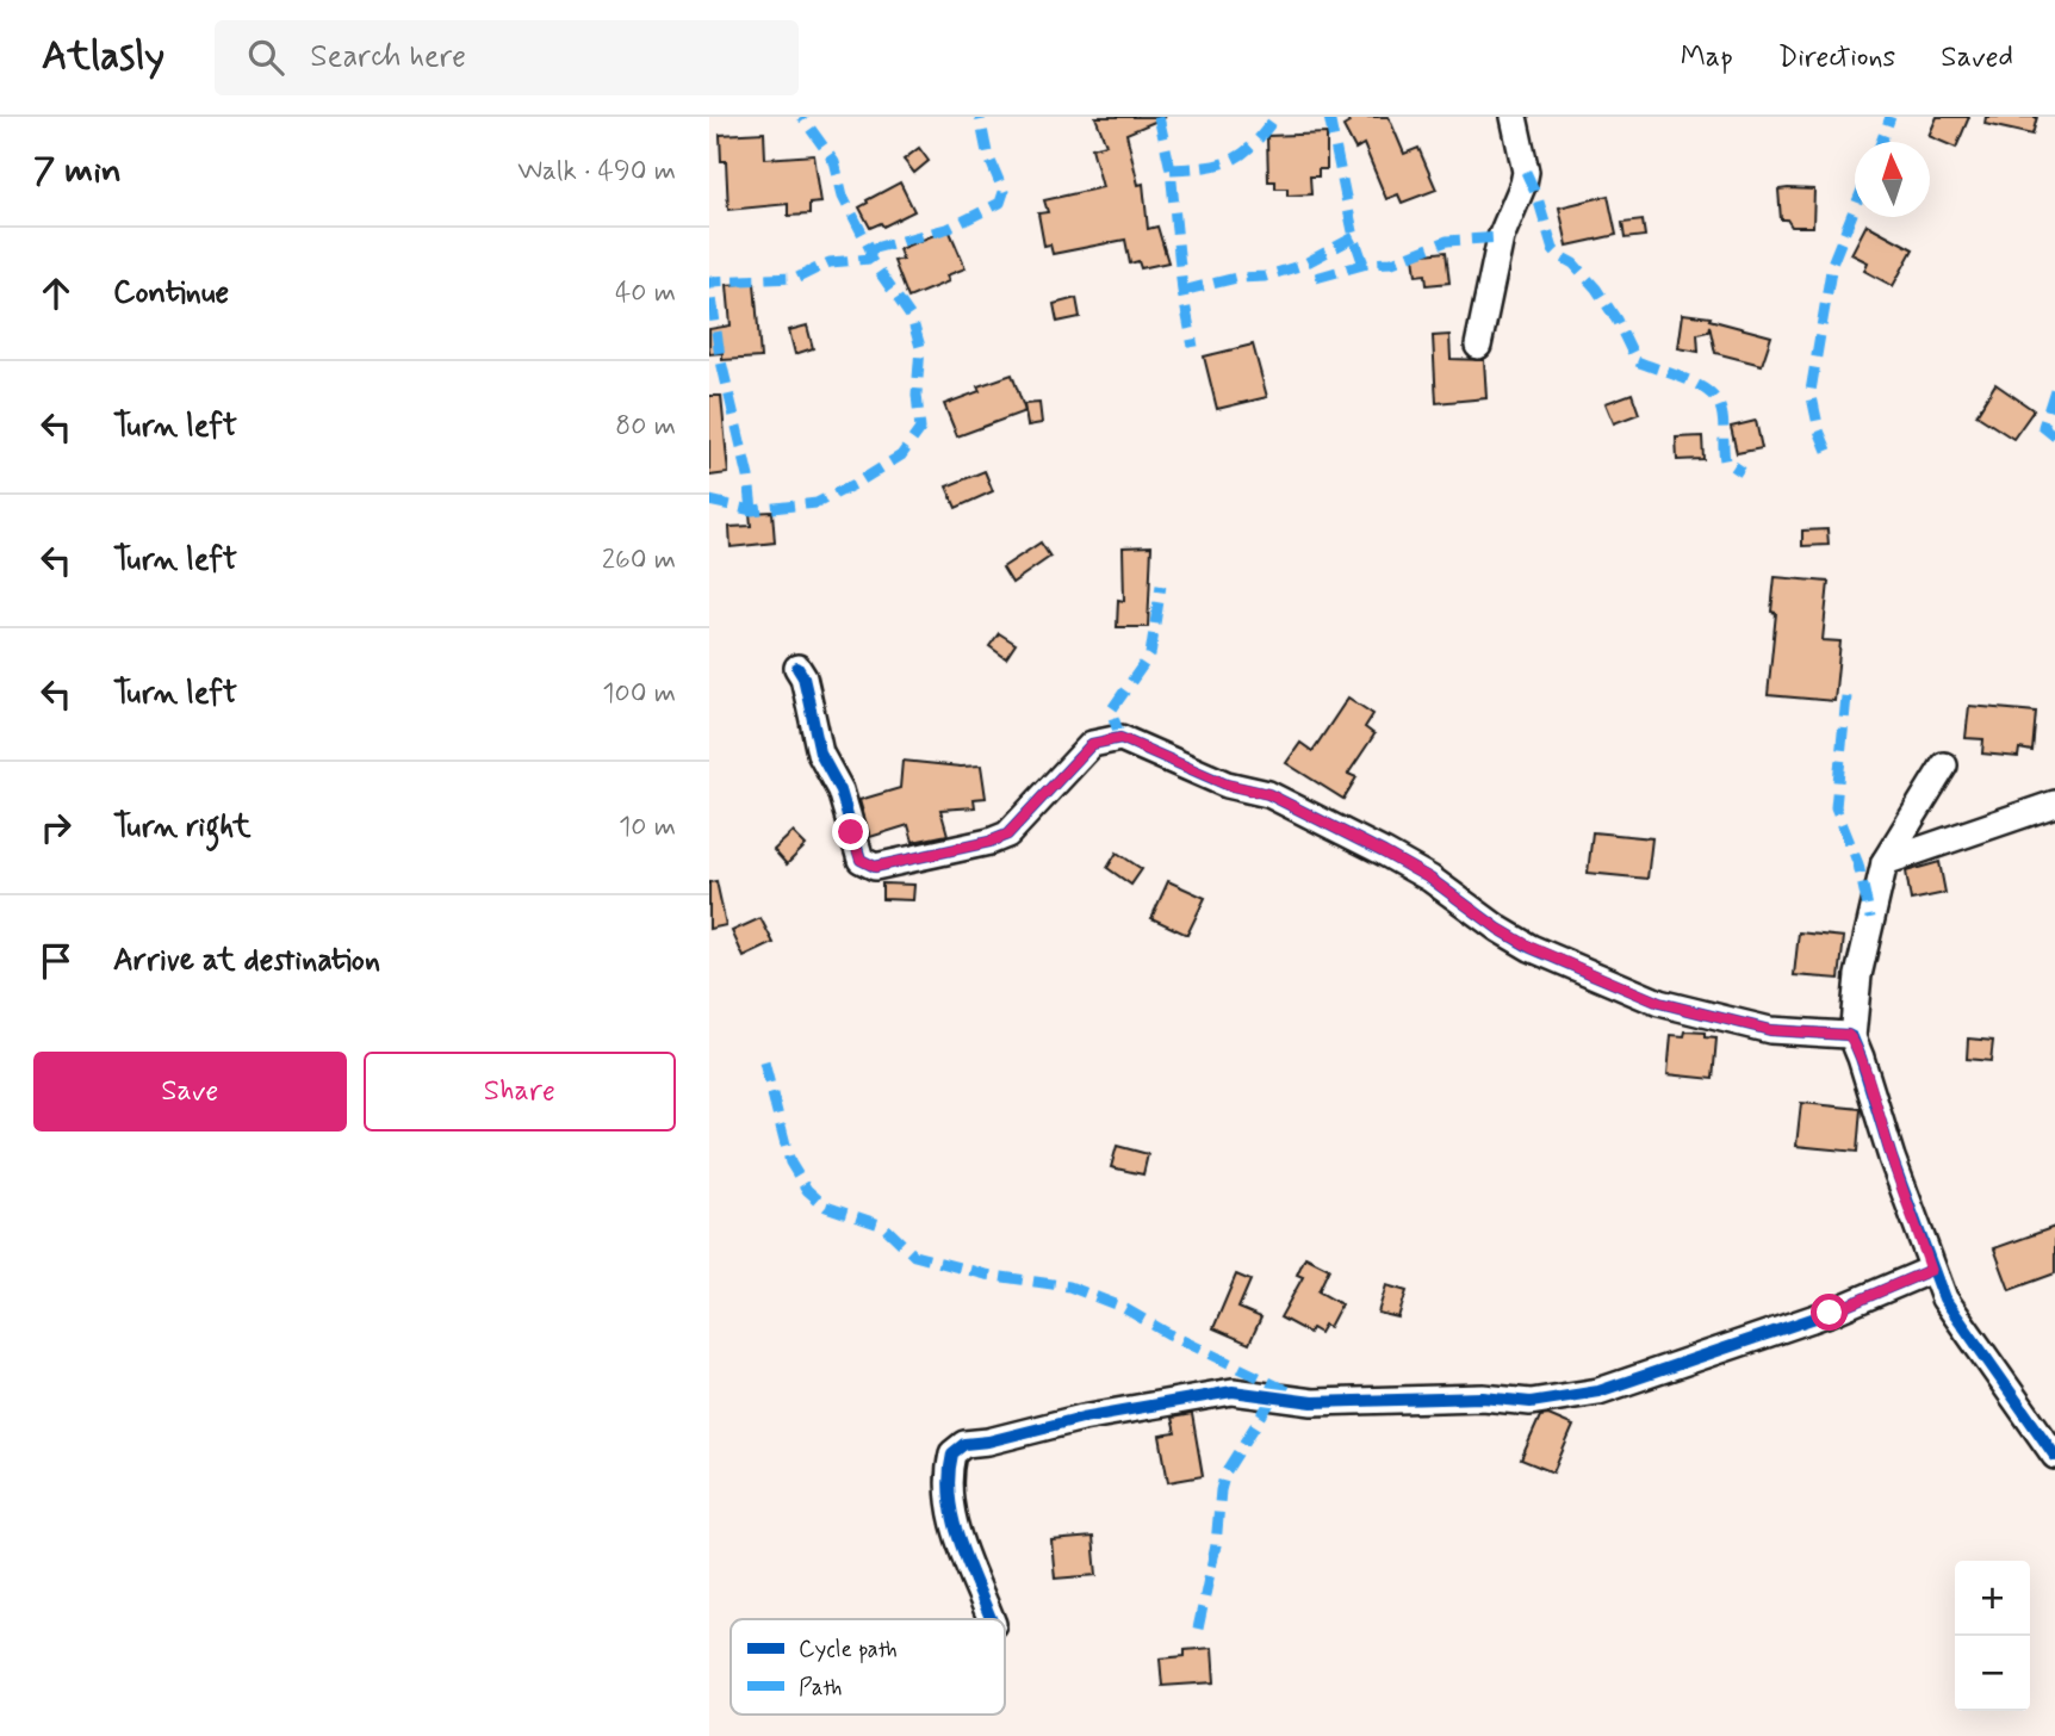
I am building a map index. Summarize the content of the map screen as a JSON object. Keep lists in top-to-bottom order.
{
  "legend": ["Cycle path", "Path"],
  "north": "top",
  "page": {
    "header": "Atlasly",
    "search": "Search here",
    "nav": ["Map", "Directions", "Saved"],
    "heading": ["7 min", "Walk · 490 m"],
    "list": [
      ["Continue", "40 m"],
      ["Turn left", "80 m"],
      ["Turn left", "260 m"],
      ["Turn left", "100 m"],
      ["Turn right", "10 m"],
      "Arrive at destination"
    ],
    "buttons": ["Save", "Share"],
    "map_buttons": ["+", "−"]
  }
}
